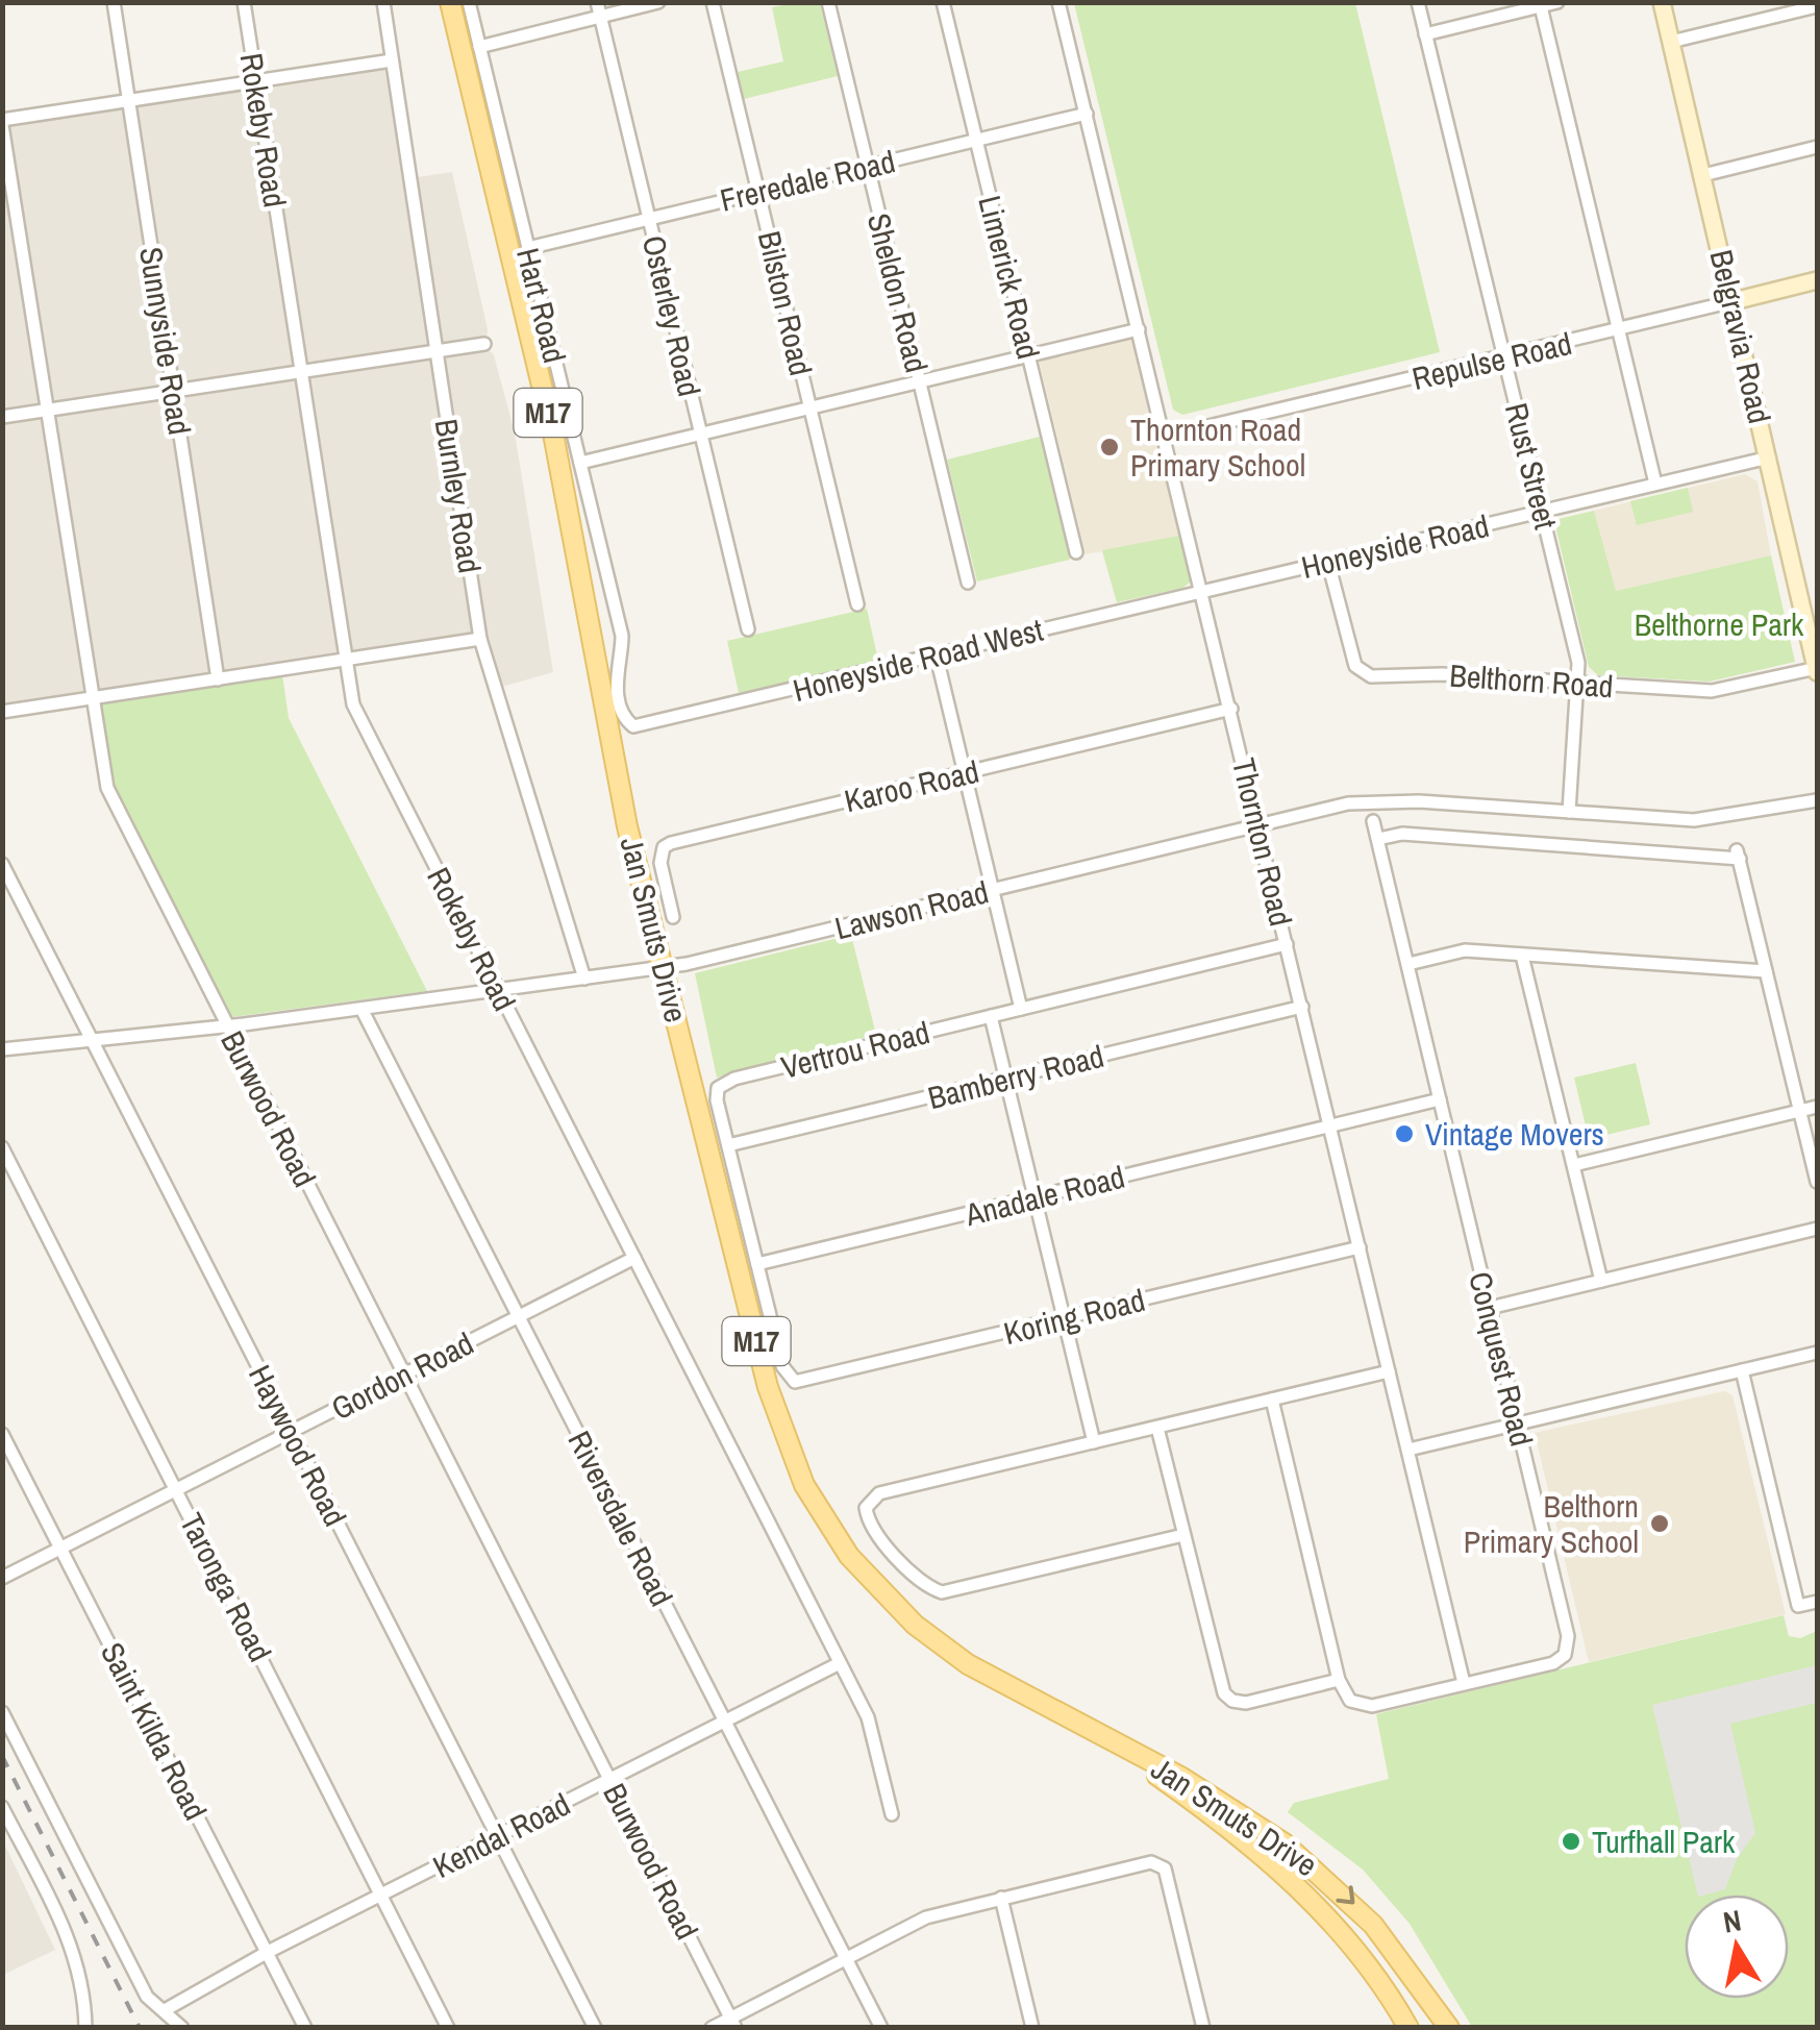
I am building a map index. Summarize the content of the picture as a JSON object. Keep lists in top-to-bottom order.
{
  "streets": {
    "main road": ["M17", "Jan Smuts Drive"],
    "street": [
      "Rokeby Road",
      "Freredale Road",
      "Limerick Road",
      "Sheldon Road",
      "Bilston Road",
      "Hart Road",
      "Osterley Road",
      "Belgravia Road",
      "Sunnyside Road",
      "Repulse Road",
      "Rust Street",
      "Burnley Road",
      "Honeyside Road",
      "Honeyside Road West",
      "Belthorn Road",
      "Karoo Road",
      "Thornton Road",
      "Lawson Road",
      "Vertrou Road",
      "Bamberry Road",
      "Burwood Road",
      "Anadale Road",
      "Koring Road",
      "Conquest Road",
      "Gordon Road",
      "Haywood Road",
      "Riversdale Road",
      "Taronga Road",
      "Saint Kilda Road",
      "Kendal Road"
    ]
  },
  "crossings": [
    ["Rokeby Road", "Lawson Road"],
    ["Rokeby Road", "Gordon Road"],
    ["Rokeby Road", "Kendal Road"],
    ["Freredale Road", "Limerick Road"],
    ["Freredale Road", "Sheldon Road"],
    ["Freredale Road", "Bilston Road"],
    ["Freredale Road", "Hart Road"],
    ["Freredale Road", "Osterley Road"],
    ["Freredale Road", "Thornton Road"],
    ["Hart Road", "Honeyside Road West"],
    ["Belgravia Road", "Repulse Road"],
    ["Belgravia Road", "Honeyside Road"],
    ["Belgravia Road", "Belthorn Road"],
    ["Repulse Road", "Rust Street"],
    ["Repulse Road", "Thornton Road"],
    ["Rust Street", "Honeyside Road"],
    ["Rust Street", "Belthorn Road"],
    ["Rust Street", "Lawson Road"],
    ["Burnley Road", "Lawson Road"],
    ["Honeyside Road", "Honeyside Road West"],
    ["Honeyside Road", "Belthorn Road"],
    ["Honeyside Road", "Thornton Road"],
    ["Honeyside Road West", "Thornton Road"],
    ["Karoo Road", "Thornton Road"],
    ["Thornton Road", "Lawson Road"],
    ["Thornton Road", "Vertrou Road"],
    ["Thornton Road", "Bamberry Road"],
    ["Thornton Road", "Anadale Road"],
    ["Thornton Road", "Koring Road"],
    ["Thornton Road", "Conquest Road"],
    ["Lawson Road", "Jan Smuts Drive"],
    ["Lawson Road", "Burwood Road"],
    ["Lawson Road", "Haywood Road"],
    ["Lawson Road", "Riversdale Road"],
    ["Vertrou Road", "Bamberry Road"],
    ["Vertrou Road", "Anadale Road"],
    ["Vertrou Road", "Koring Road"],
    ["Burwood Road", "Gordon Road"],
    ["Burwood Road", "Kendal Road"],
    ["Anadale Road", "Conquest Road"],
    ["Gordon Road", "Haywood Road"],
    ["Gordon Road", "Riversdale Road"],
    ["Gordon Road", "Taronga Road"],
    ["Gordon Road", "Saint Kilda Road"],
    ["Haywood Road", "Kendal Road"],
    ["Riversdale Road", "Kendal Road"],
    ["Taronga Road", "Kendal Road"],
    ["Saint Kilda Road", "Kendal Road"]
  ],
  "parks": ["Belthorne Park"],
  "places": [
    "Thornton Road Primary School",
    "Vintage Movers",
    "Belthorn Primary School",
    "Turfhall Park"
  ],
  "north": "top"
}
